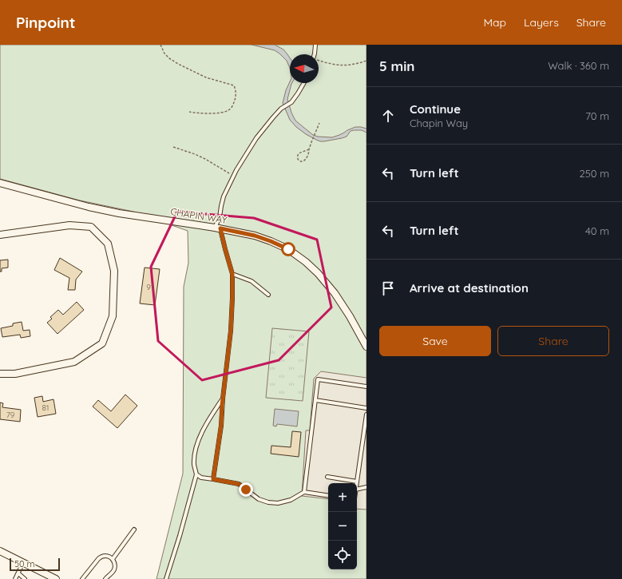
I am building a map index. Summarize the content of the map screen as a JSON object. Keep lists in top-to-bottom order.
{
  "streets": {
    "street": ["CHAPIN WAY"]
  },
  "house_numbers": ["91", "81", "79"],
  "scale_bar": "50 m",
  "north": "left",
  "page": {
    "header": "Pinpoint",
    "nav": ["Map", "Layers", "Share"],
    "heading": ["5 min", "Walk · 360 m"],
    "list": [
      ["Continue", "Chapin Way", "70 m"],
      ["Turn left", "250 m"],
      ["Turn left", "40 m"],
      "Arrive at destination"
    ],
    "buttons": ["Save", "Share"],
    "map_buttons": ["+", "−"],
    "scale": "50 m"
  }
}
